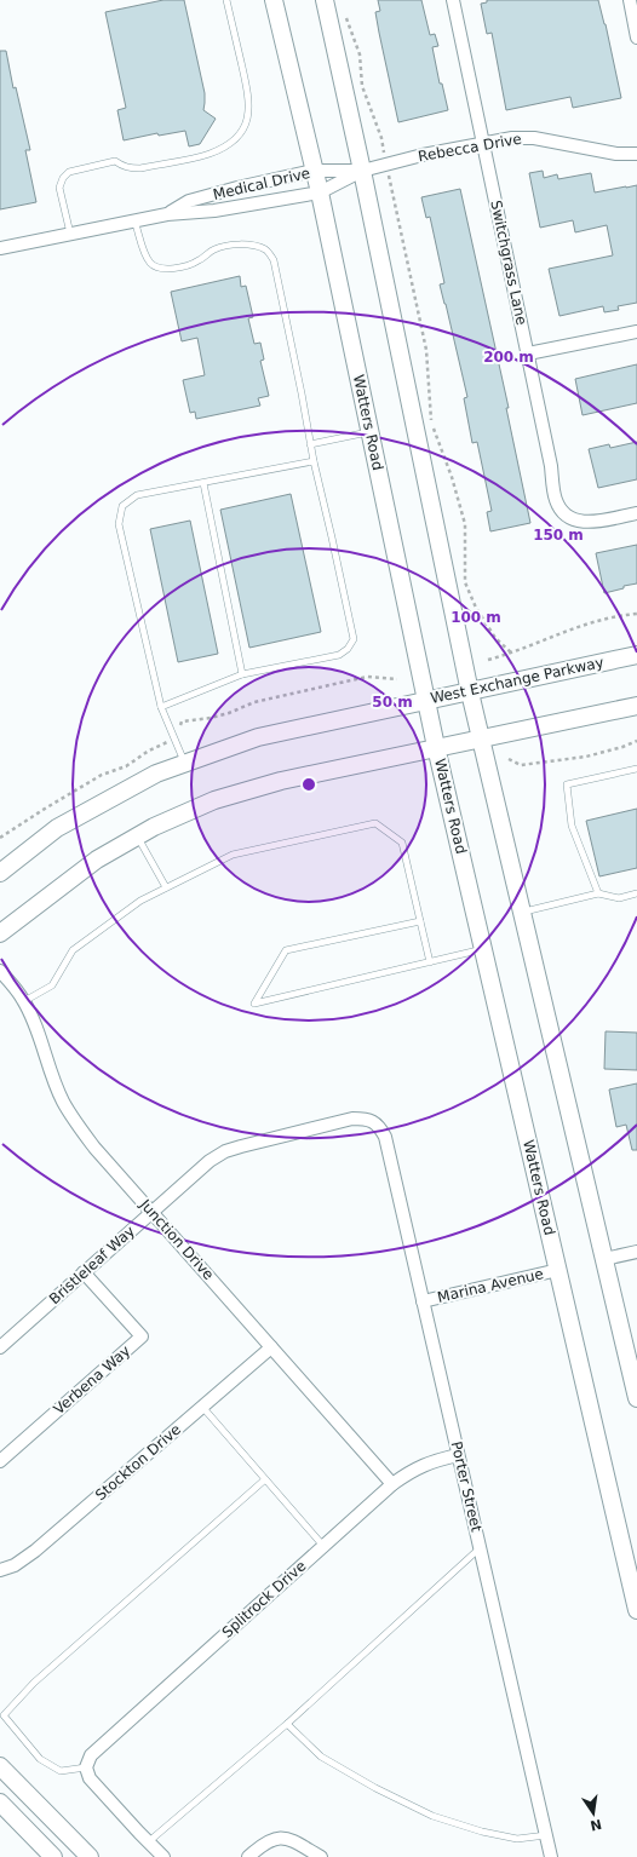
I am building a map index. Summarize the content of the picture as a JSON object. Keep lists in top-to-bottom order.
{
  "streets": {
    "main road": ["Watters Road", "West Exchange Parkway"],
    "street": [
      "Rebecca Drive",
      "Medical Drive",
      "Switchgrass Lane",
      "Junction Drive",
      "Bristleleaf Way",
      "Marina Avenue",
      "Verbena Way",
      "Stockton Drive",
      "Porter Street",
      "Splitrock Drive"
    ]
  },
  "crossings": [
    ["Rebecca Drive", "Medical Drive"],
    ["Rebecca Drive", "Switchgrass Lane"],
    ["Medical Drive", "Watters Road"],
    ["Watters Road", "West Exchange Parkway"],
    ["Watters Road", "Marina Avenue"],
    ["Junction Drive", "Bristleleaf Way"],
    ["Junction Drive", "Stockton Drive"],
    ["Junction Drive", "Splitrock Drive"],
    ["Bristleleaf Way", "Verbena Way"],
    ["Bristleleaf Way", "Porter Street"],
    ["Marina Avenue", "Porter Street"],
    ["Porter Street", "Splitrock Drive"]
  ],
  "north": "bottom",
  "rings": [
    "200 m",
    "150 m",
    "100 m",
    "50 m"
  ]
}
